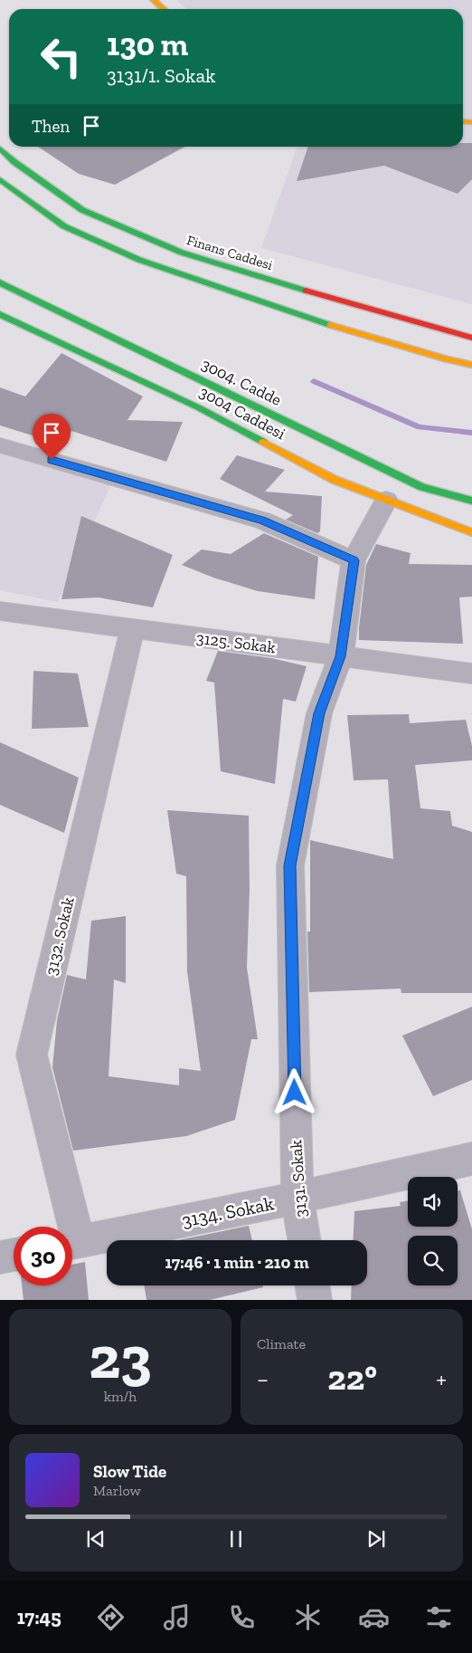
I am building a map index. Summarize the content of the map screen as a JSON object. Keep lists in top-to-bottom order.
{
  "streets": {
    "street": [
      "Finans Caddesi",
      "3004. Cadde",
      "3004 Caddesi",
      "3125. Sokak",
      "3132. Sokak",
      "3131. Sokak",
      "3134. Sokak"
    ]
  },
  "crossings": [
    ["3004 Caddesi", "3131. Sokak"],
    ["3125. Sokak", "3132. Sokak"],
    ["3125. Sokak", "3131. Sokak"],
    ["3131. Sokak", "3134. Sokak"]
  ],
  "page": {
    "turn": ["130 m", "3131/1. Sokak"],
    "then": "Then",
    "limit": "30",
    "trip": "17:46 · 1 min · 210 m",
    "tile": [
      ["23", "km/h"],
      "Climate"
    ],
    "heat": ["−", "22°", "+"],
    "song": ["Slow Tide", "Marlow"],
    "tabs": "17:45"
  }
}
